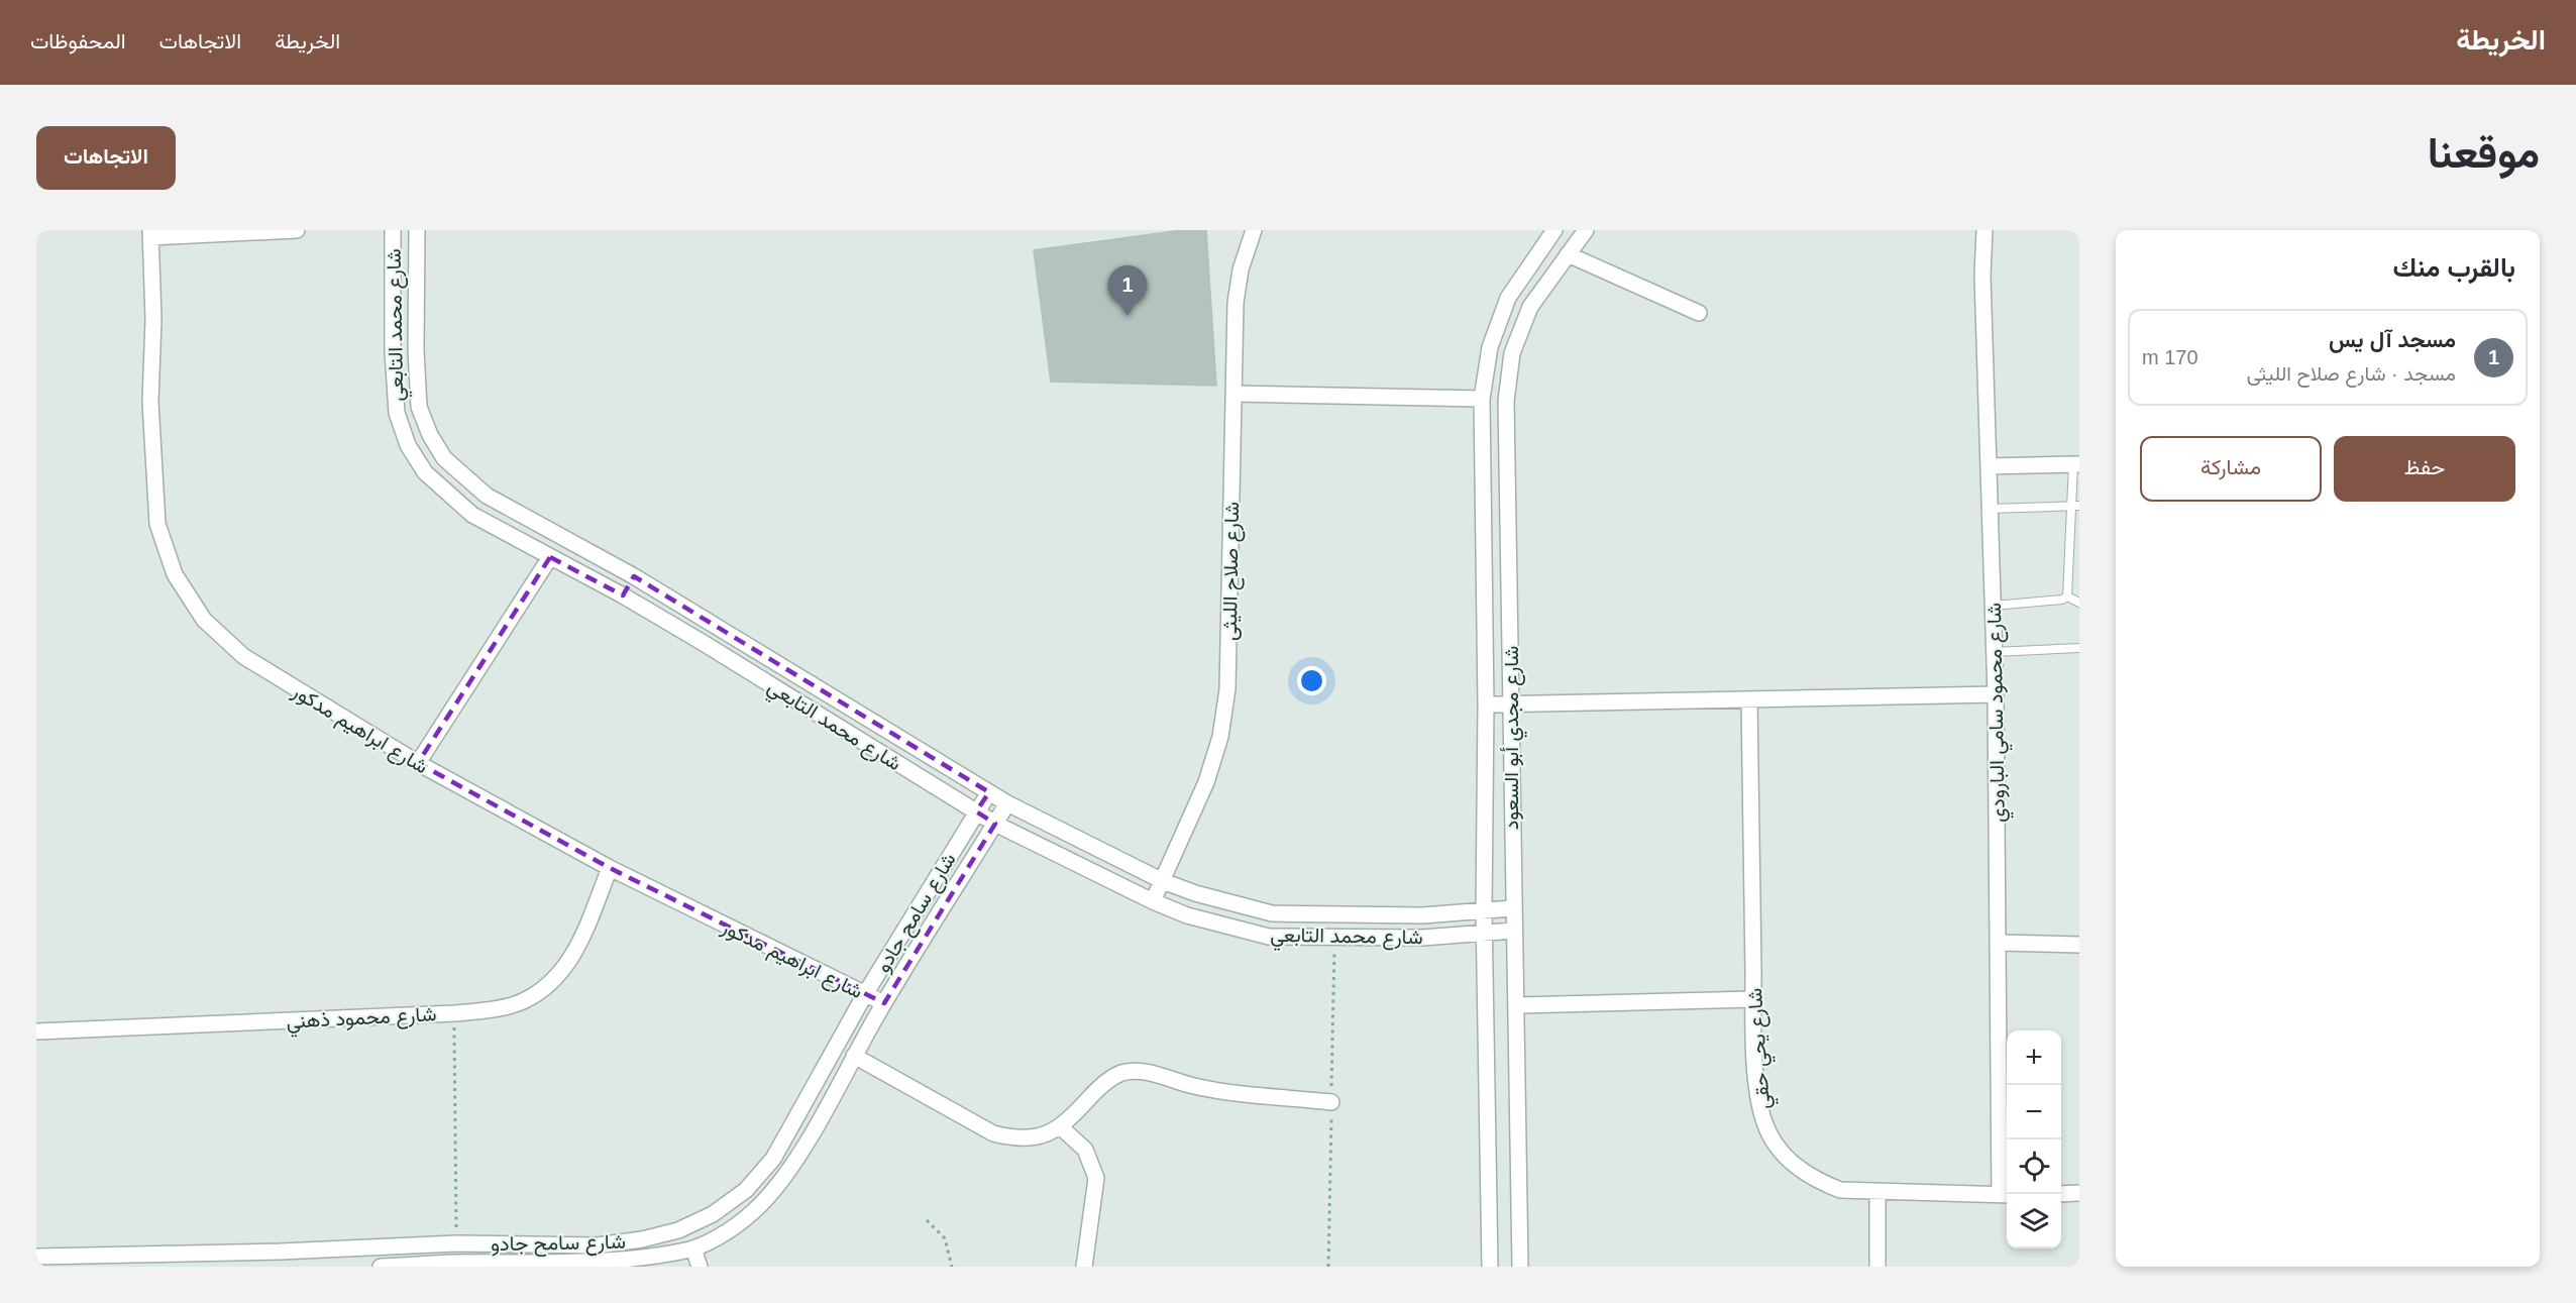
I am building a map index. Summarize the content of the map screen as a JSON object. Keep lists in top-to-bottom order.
{
  "streets": {
    "street": [
      "شارع محمد التابعي",
      "شارع صلاح الليثى",
      "شارع محمود سامي البارودي",
      "شارع ابراهيم مدكور",
      "شارع مجدي أبو السعود",
      "شارع سامح جادو",
      "شارع محمود ذهني",
      "شارع يحي حقي"
    ]
  },
  "crossings": [
    ["شارع محمد التابعي", "شارع صلاح الليثى"],
    ["شارع محمد التابعي", "شارع مجدي أبو السعود"],
    ["شارع محمد التابعي", "شارع سامح جادو"],
    ["شارع محمود سامي البارودي", "شارع يحي حقي"],
    ["شارع ابراهيم مدكور", "شارع سامح جادو"],
    ["شارع ابراهيم مدكور", "شارع محمود ذهني"]
  ],
  "page": {
    "header": "الخريطة",
    "nav": ["الخريطة", "الاتجاهات", "المحفوظات"],
    "title": "موقعنا",
    "buttons": [
      "الاتجاهات",
      ["حفظ", "مشاركة"]
    ],
    "heading": "بالقرب منك",
    "pins": "1",
    "list": [
      {
        "mark": "1",
        "name": "مسجد آل يس",
        "note": "مسجد · شارع صلاح الليثى",
        "value": "170 m"
      }
    ],
    "map_buttons": ["+", "−"]
  }
}
